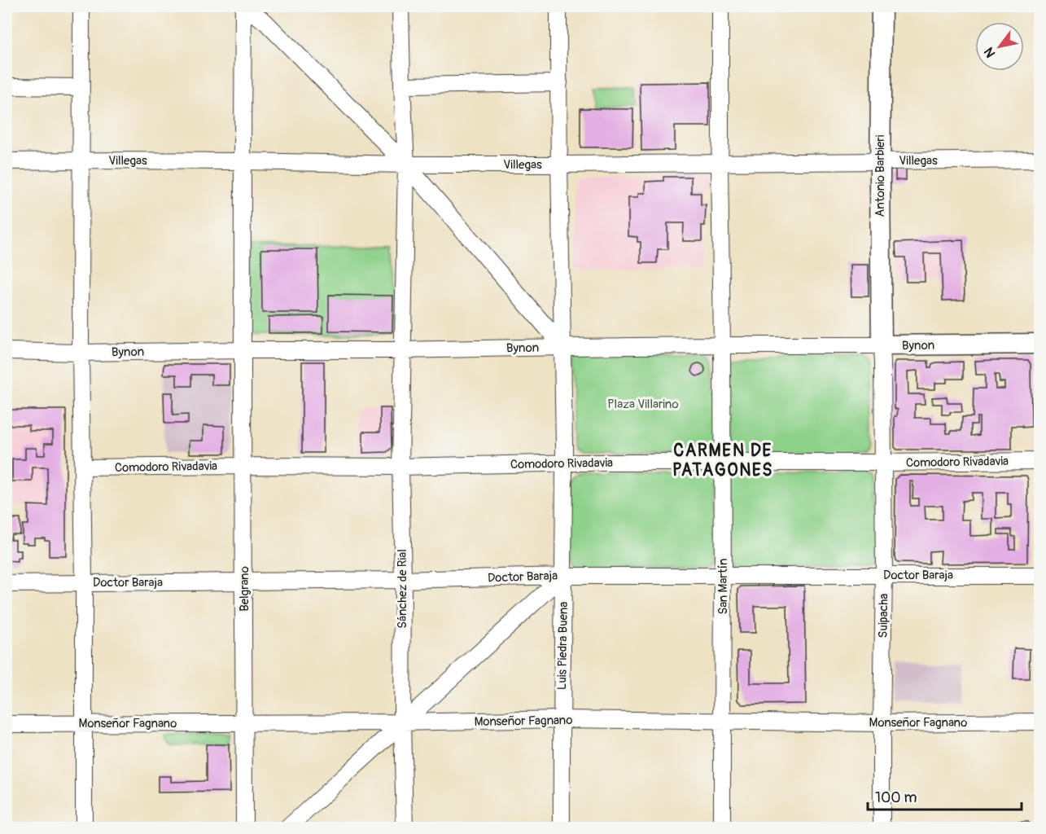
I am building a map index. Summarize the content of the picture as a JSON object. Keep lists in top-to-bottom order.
{
  "streets": {
    "main road": ["Antonio Barbieri", "Bynon"],
    "street": [
      "Villegas",
      "Comodoro Rivadavia",
      "Doctor Baraja",
      "San Martín",
      "Belgrano",
      "Sánchez de Rial",
      "Suipacha",
      "Luis Piedra Buena",
      "Monseñor Fagnano"
    ]
  },
  "crossings": [
    ["Villegas", "Antonio Barbieri"],
    ["Villegas", "San Martín"],
    ["Villegas", "Belgrano"],
    ["Villegas", "Sánchez de Rial"],
    ["Villegas", "Luis Piedra Buena"],
    ["Antonio Barbieri", "Bynon"],
    ["Antonio Barbieri", "Suipacha"],
    ["Bynon", "San Martín"],
    ["Bynon", "Belgrano"],
    ["Bynon", "Sánchez de Rial"],
    ["Bynon", "Suipacha"],
    ["Bynon", "Luis Piedra Buena"],
    ["Comodoro Rivadavia", "San Martín"],
    ["Comodoro Rivadavia", "Belgrano"],
    ["Comodoro Rivadavia", "Sánchez de Rial"],
    ["Comodoro Rivadavia", "Suipacha"],
    ["Comodoro Rivadavia", "Luis Piedra Buena"],
    ["Doctor Baraja", "San Martín"],
    ["Doctor Baraja", "Belgrano"],
    ["Doctor Baraja", "Sánchez de Rial"],
    ["Doctor Baraja", "Suipacha"],
    ["Doctor Baraja", "Luis Piedra Buena"],
    ["San Martín", "Monseñor Fagnano"],
    ["Belgrano", "Monseñor Fagnano"],
    ["Sánchez de Rial", "Monseñor Fagnano"],
    ["Suipacha", "Monseñor Fagnano"],
    ["Luis Piedra Buena", "Monseñor Fagnano"]
  ],
  "districts": ["CARMEN DE PATAGONES"],
  "parks": ["Plaza Villarino"],
  "scale_bar": "100 m",
  "north": "bottom left"
}
